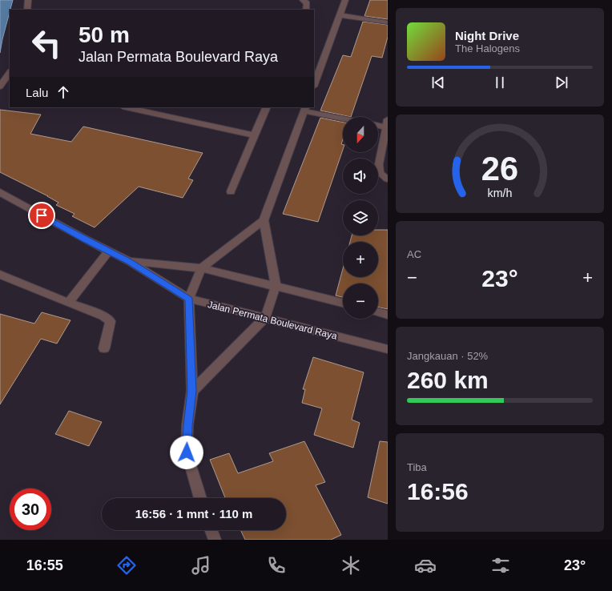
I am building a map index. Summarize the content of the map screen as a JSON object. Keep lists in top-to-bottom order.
{
  "streets": {
    "street": ["Jalan Permata Boulevard Raya"]
  },
  "north": "bottom",
  "page": {
    "turn": ["50 m", "Jalan Permata Boulevard Raya"],
    "song": ["Night Drive", "The Halogens"],
    "then": "Lalu",
    "map_buttons": ["+", "−"],
    "tile": [
      "AC",
      ["Jangkauan · 52%", "260 km"],
      ["Tiba", "16:56"]
    ],
    "heat": ["−", "23°", "+"],
    "limit": "30",
    "trip": "16:56 · 1 mnt · 110 m",
    "tabs": ["16:55", "23°"],
    "gauge": ["26", "km/h"]
  }
}
